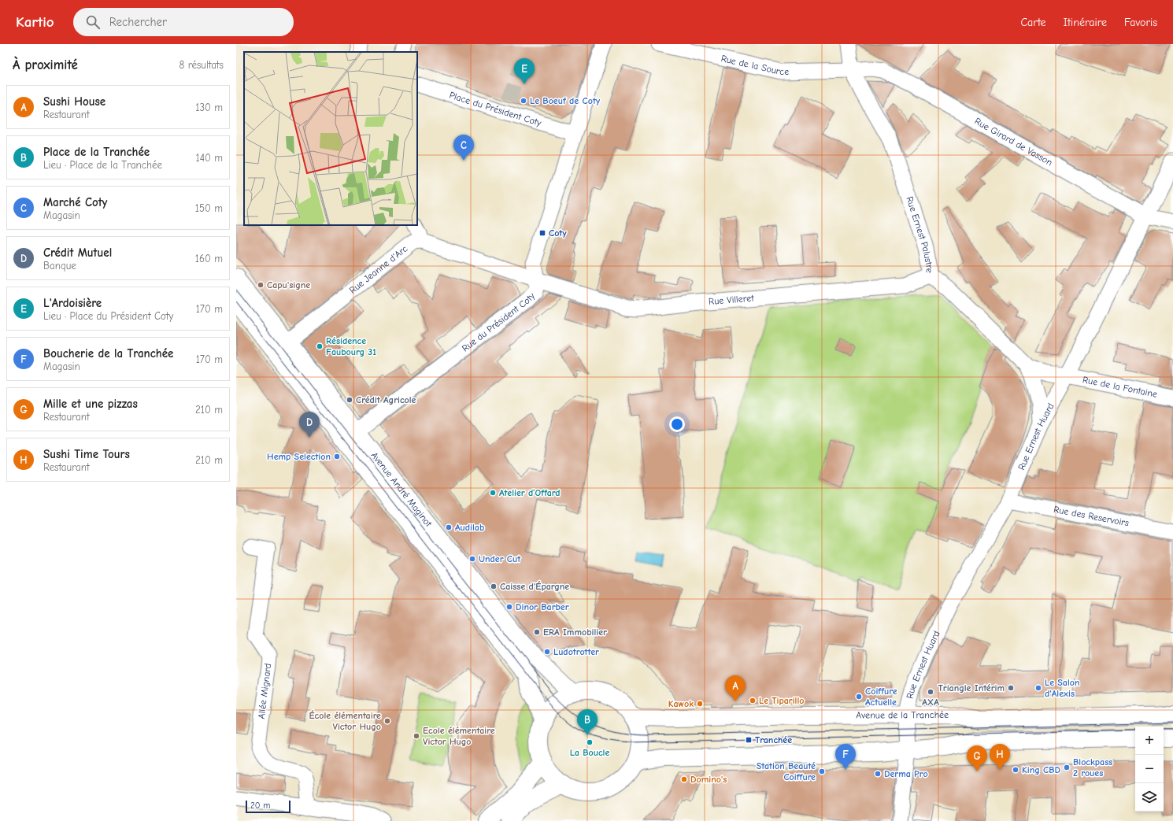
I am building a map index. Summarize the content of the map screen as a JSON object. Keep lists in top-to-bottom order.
{
  "streets": {
    "main road": ["Avenue André Maginot", "Avenue de la Tranchée"],
    "street": [
      "Rue de la Source",
      "Place du Président Coty",
      "Rue Girard de Vasson",
      "Rue Ernest Palustre",
      "Rue Jeanne d'Arc",
      "Rue Villeret",
      "Rue du Président Coty",
      "Rue de la Fontaine",
      "Rue Ernest Huard",
      "Rue des Reservoirs",
      "Allée Mignard"
    ]
  },
  "crossings": [
    ["Rue de la Source", "Rue Girard de Vasson"],
    ["Rue de la Source", "Rue Ernest Palustre"],
    ["Place du Président Coty", "Rue du Président Coty"],
    ["Rue Girard de Vasson", "Rue Ernest Palustre"],
    ["Rue Girard de Vasson", "Rue Ernest Huard"],
    ["Rue Ernest Palustre", "Rue Villeret"],
    ["Rue Ernest Palustre", "Rue Ernest Huard"],
    ["Rue Jeanne d'Arc", "Avenue André Maginot"],
    ["Rue Villeret", "Rue du Président Coty"],
    ["Rue du Président Coty", "Avenue André Maginot"],
    ["Rue de la Fontaine", "Rue Ernest Huard"],
    ["Rue Ernest Huard", "Rue des Reservoirs"],
    ["Rue Ernest Huard", "Avenue de la Tranchée"],
    ["Avenue André Maginot", "Avenue de la Tranchée"]
  ],
  "places": {
    "other": [
      "Le Boeuf de Coty",
      "Capu'signe",
      "Résidence Faubourg 31",
      "Crédit Agricole",
      "Hemp Selection",
      "Atelier d’Offard",
      "Audilab",
      "Under Cut",
      "Caisse d'Épargne",
      "Dinor Barber",
      "ERA Immobilier",
      "Ludotrotter",
      "Triangle Intérim",
      "Le Salon d'Alexis",
      "AXA",
      "Coiffure Actuelle",
      "Le Tiparillo",
      "Kawok",
      "École élémentaire Victor Hugo",
      "Ecole élémentaire Victor Hugo",
      "La Boucle",
      "Blockpass 2 roues",
      "King CBD",
      "Station Beauté Coiffure",
      "Derma Pro",
      "Domino's"
    ],
    "transit": ["Coty", "Tranchée"]
  },
  "scale_bar": "20 m",
  "page": {
    "header": "Kartio",
    "search": "Rechercher",
    "nav": ["Carte", "Itinéraire", "Favoris"],
    "heading": ["À proximité", "8 résultats"],
    "pins": [
      "E",
      "C",
      "D",
      "A",
      "B",
      "F",
      "H",
      "G"
    ],
    "list": [
      {
        "mark": "A",
        "name": "Sushi House",
        "note": "Restaurant",
        "value": "130 m"
      },
      {
        "mark": "B",
        "name": "Place de la Tranchée",
        "note": "Lieu · Place de la Tranchée",
        "value": "140 m"
      },
      {
        "mark": "C",
        "name": "Marché Coty",
        "note": "Magasin",
        "value": "150 m"
      },
      {
        "mark": "D",
        "name": "Crédit Mutuel",
        "note": "Banque",
        "value": "160 m"
      },
      {
        "mark": "E",
        "name": "L'Ardoisière",
        "note": "Lieu · Place du Président Coty",
        "value": "170 m"
      },
      {
        "mark": "F",
        "name": "Boucherie de la Tranchée",
        "note": "Magasin",
        "value": "170 m"
      },
      {
        "mark": "G",
        "name": "Mille et une pizzas",
        "note": "Restaurant",
        "value": "210 m"
      },
      {
        "mark": "H",
        "name": "Sushi Time Tours",
        "note": "Restaurant",
        "value": "210 m"
      }
    ],
    "map_buttons": ["+", "−"],
    "scale": "20 m"
  }
}
